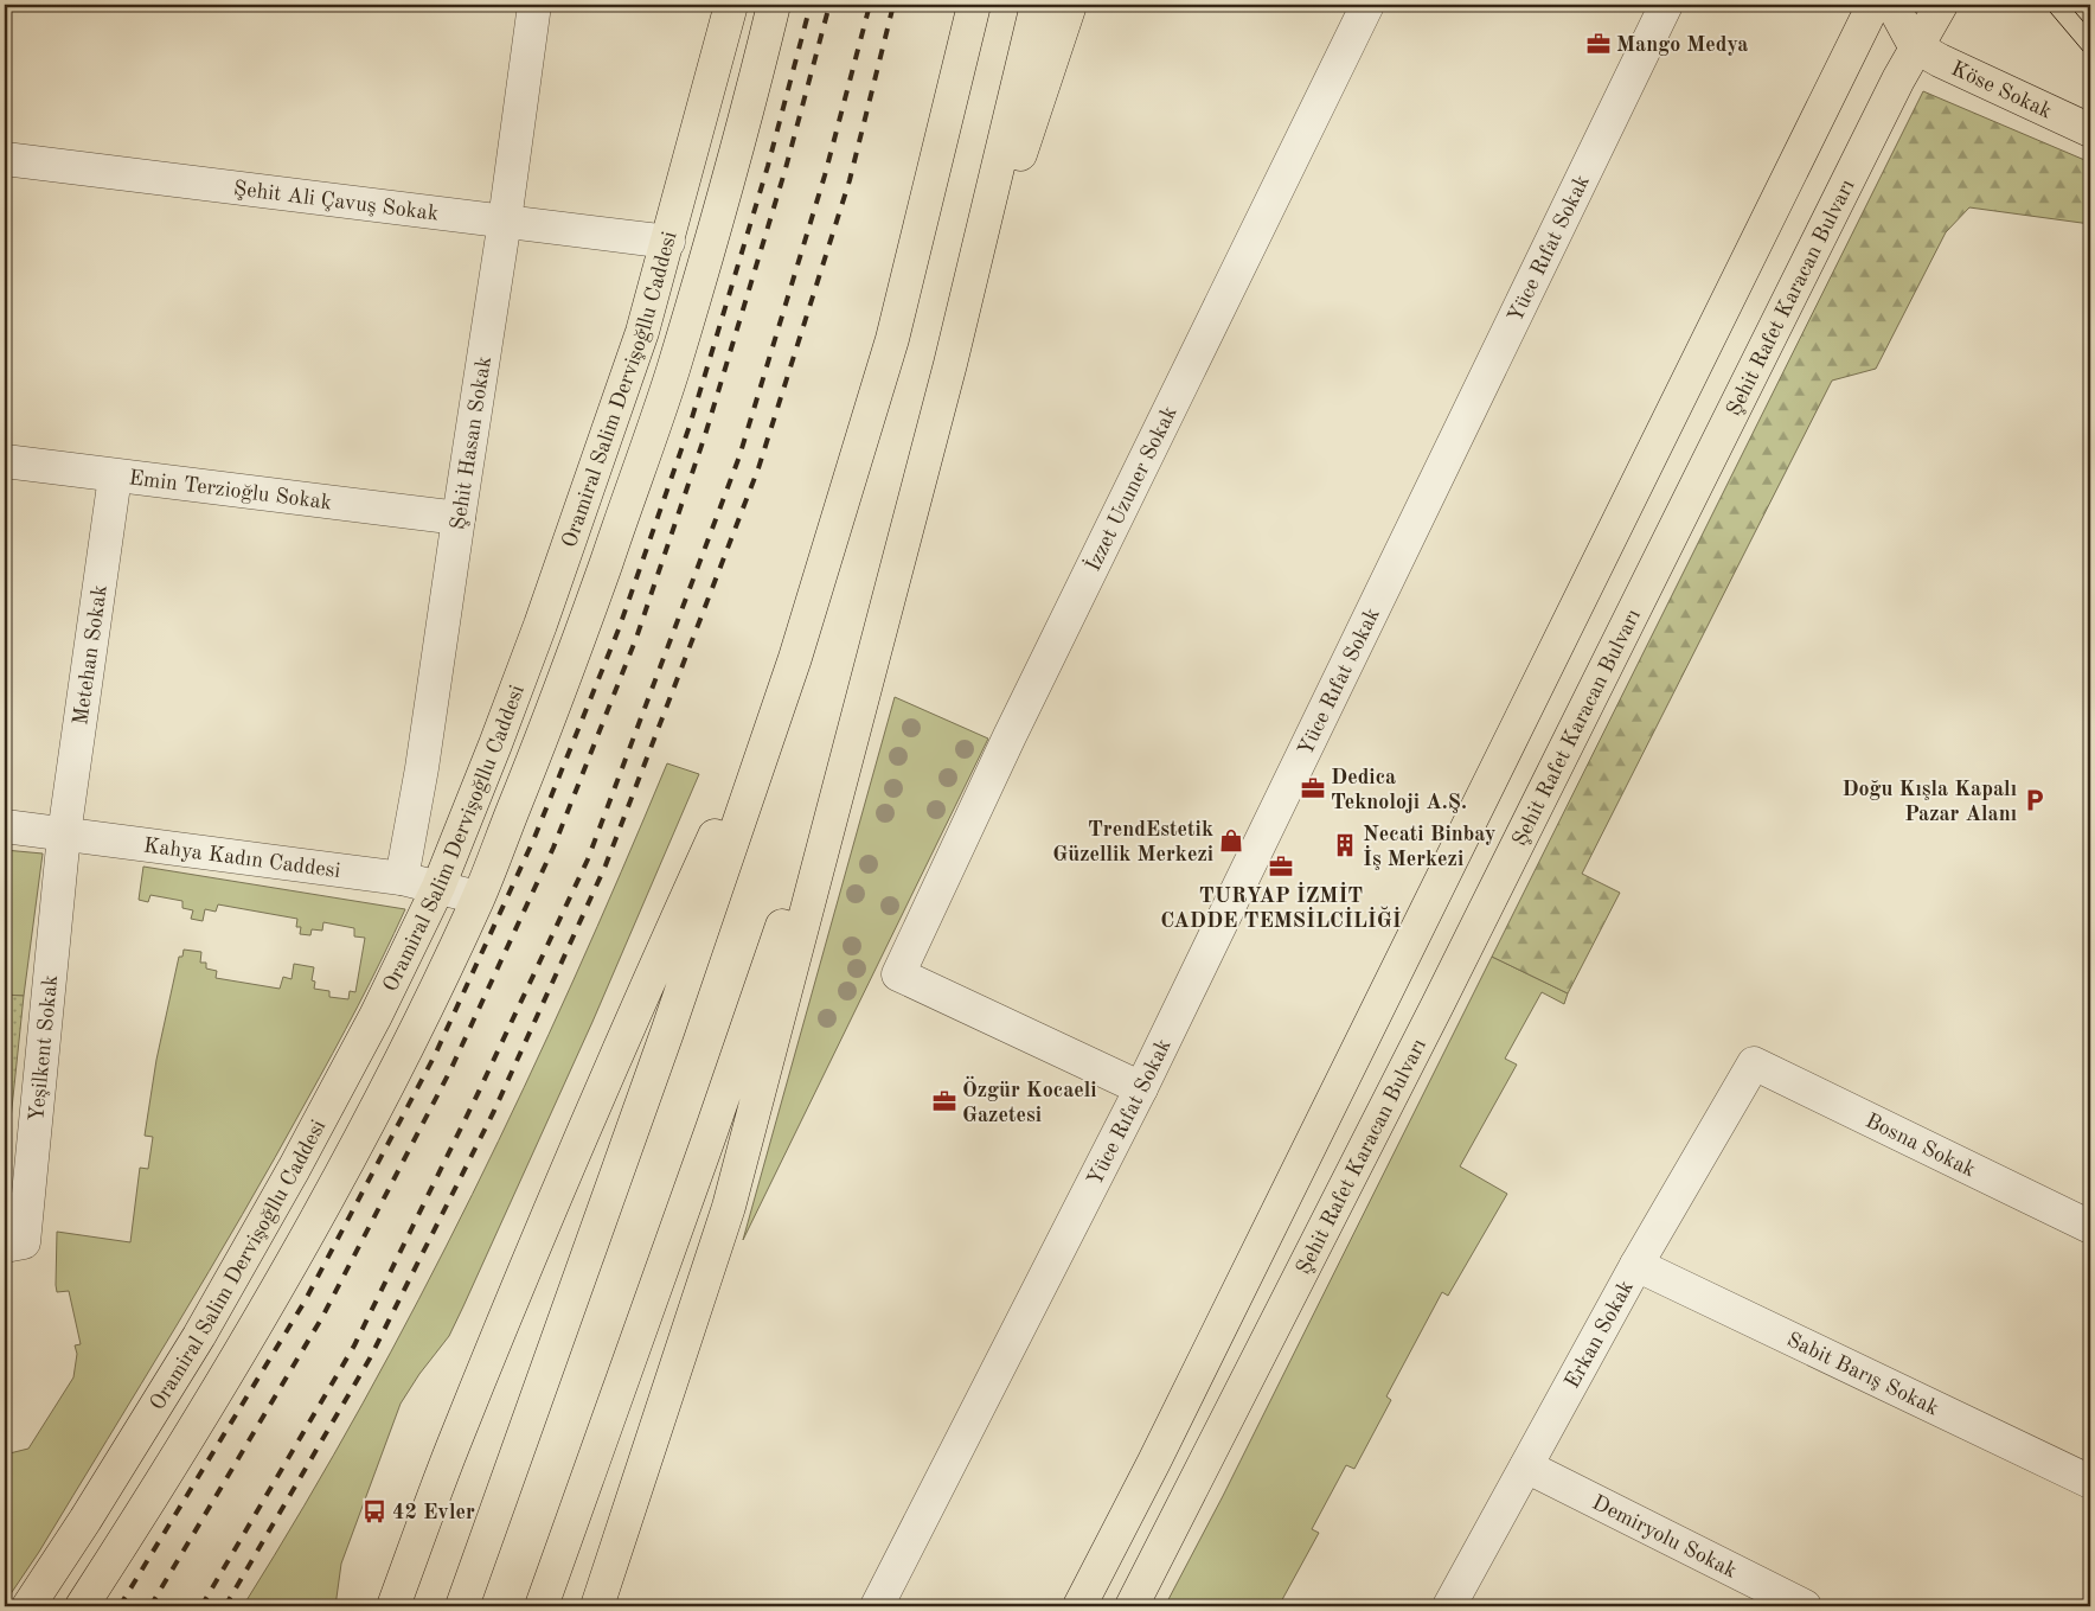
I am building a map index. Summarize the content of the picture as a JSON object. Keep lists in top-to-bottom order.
{
  "streets": {
    "main road": ["Köse Sokak", "Şehit Rafet Karacan Bulvarı", "Oramiral Salim Dervişoğllu Caddesi"],
    "street": [
      "Şehit Ali Çavuş Sokak",
      "Yüce Rıfat Sokak",
      "Şehit Hasan Sokak",
      "İzzet Uzuner Sokak",
      "Emin Terzioğlu Sokak",
      "Metehan Sokak",
      "Kahya Kadın Caddesi",
      "Yeşilkent Sokak",
      "Bosna Sokak",
      "Erkan Sokak",
      "Sabit Barış Sokak",
      "Demiryolu Sokak"
    ]
  },
  "crossings": [
    ["Köse Sokak", "Şehit Rafet Karacan Bulvarı"],
    ["Şehit Ali Çavuş Sokak", "Oramiral Salim Dervişoğllu Caddesi"],
    ["Şehit Ali Çavuş Sokak", "Şehit Hasan Sokak"],
    ["Yüce Rıfat Sokak", "İzzet Uzuner Sokak"],
    ["Oramiral Salim Dervişoğllu Caddesi", "Kahya Kadın Caddesi"],
    ["Şehit Hasan Sokak", "Emin Terzioğlu Sokak"],
    ["Şehit Hasan Sokak", "Kahya Kadın Caddesi"],
    ["Emin Terzioğlu Sokak", "Metehan Sokak"],
    ["Metehan Sokak", "Kahya Kadın Caddesi"],
    ["Metehan Sokak", "Yeşilkent Sokak"],
    ["Kahya Kadın Caddesi", "Yeşilkent Sokak"],
    ["Bosna Sokak", "Erkan Sokak"],
    ["Erkan Sokak", "Sabit Barış Sokak"],
    ["Erkan Sokak", "Demiryolu Sokak"]
  ],
  "places": {
    "office": [
      "Mango Medya",
      "Dedica Teknoloji A.Ş.",
      "TURYAP İZMİT CADDE TEMSİLCİLİĞİ",
      "Özgür Kocaeli Gazetesi"
    ],
    "parking": ["Doğu Kışla Kapalı Pazar Alanı"],
    "shop": ["TrendEstetik Güzellik Merkezi"],
    "building": ["Necati Binbay İş Merkezi"],
    "bus stop": ["42 Evler"]
  }
}
